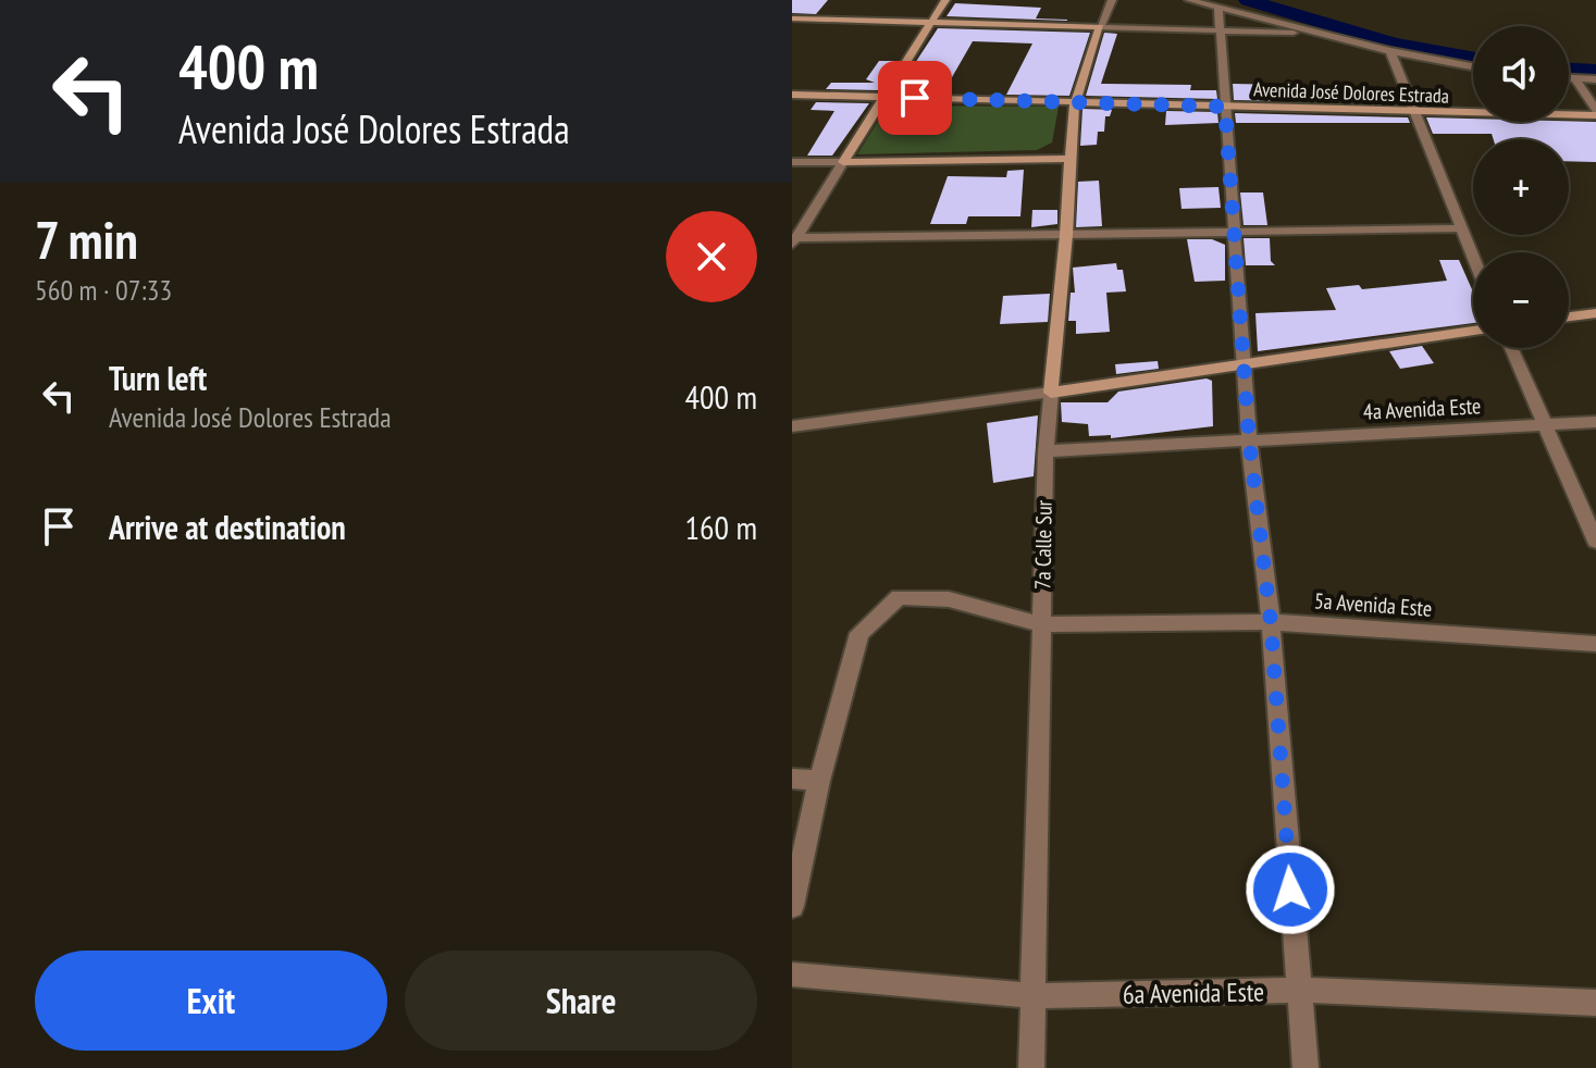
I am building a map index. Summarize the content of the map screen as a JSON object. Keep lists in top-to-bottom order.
{
  "streets": {
    "street": [
      "Avenida José Dolores Estrada",
      "4a Avenida Este",
      "7a Calle Sur",
      "5a Avenida Este",
      "6a Avenida Este"
    ]
  },
  "crossings": [
    ["Avenida José Dolores Estrada", "7a Calle Sur"],
    ["7a Calle Sur", "5a Avenida Este"],
    ["7a Calle Sur", "6a Avenida Este"]
  ],
  "page": {
    "turn": ["400 m", "Avenida José Dolores Estrada"],
    "map_buttons": ["+", "−"],
    "heading": ["7 min", "560 m · 07:33"],
    "list": [
      {
        "name": "Turn left",
        "note": "Avenida José Dolores Estrada",
        "value": "400 m"
      },
      {
        "name": "Arrive at destination",
        "value": "160 m"
      }
    ],
    "buttons": ["Exit", "Share"]
  }
}
